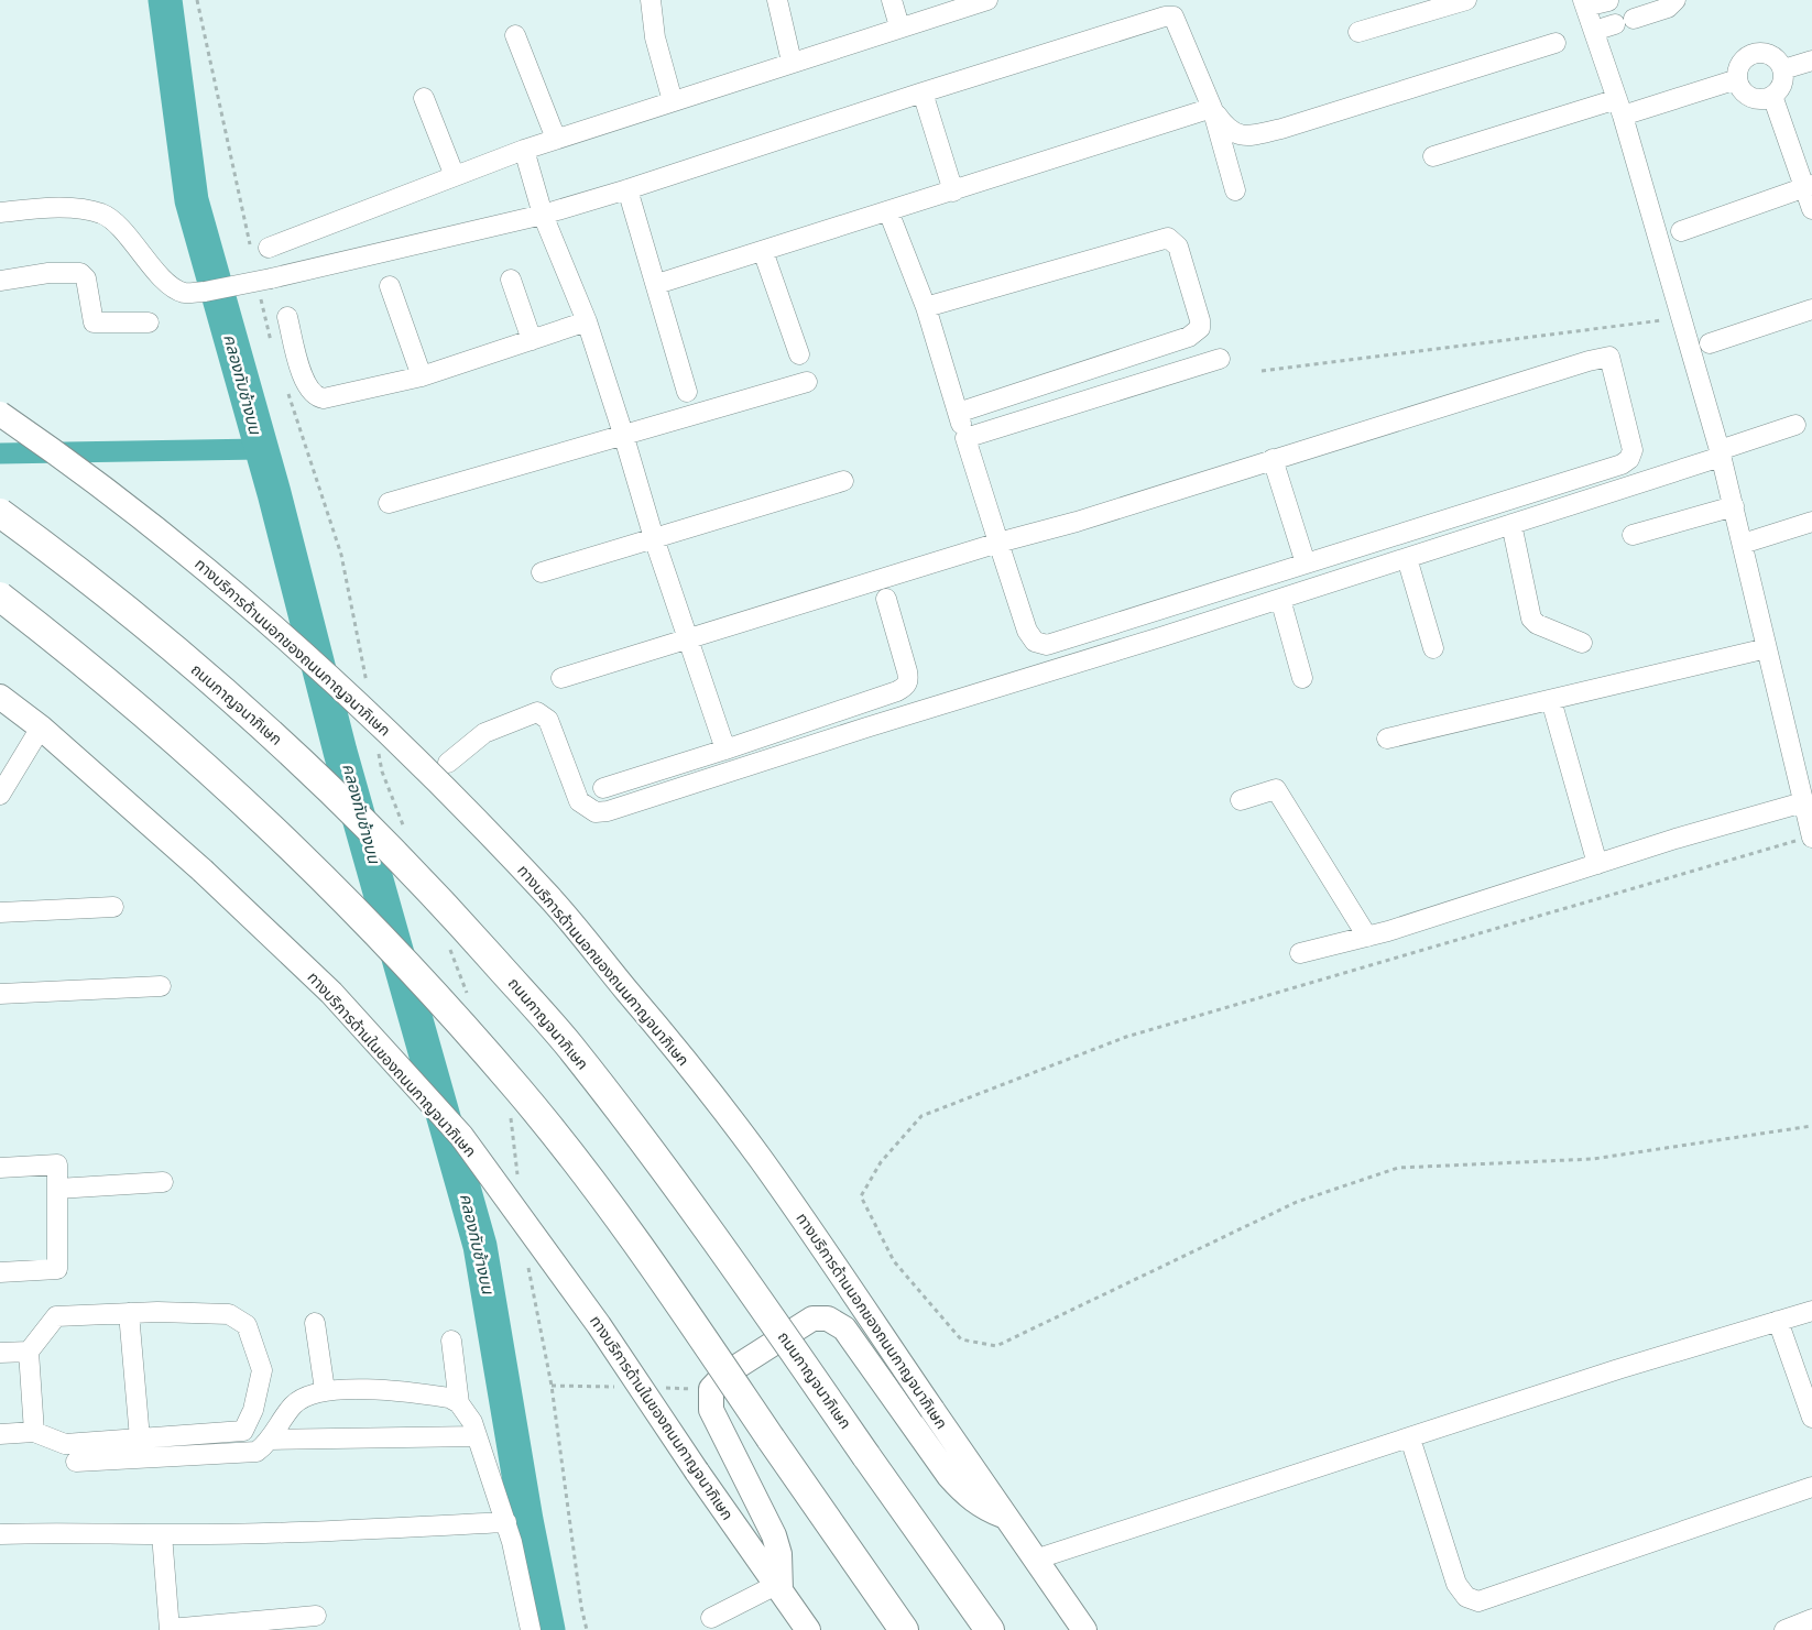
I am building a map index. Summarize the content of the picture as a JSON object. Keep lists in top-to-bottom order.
{
  "streets": {
    "highway": ["ถนนกาญจนาภิเษก"],
    "main road": ["ทางบริการด้านนอกของถนนกาญจนาภิเษก", "ทางบริการด้านในของถนนกาญจนาภิเษก"]
  },
  "water": ["คลองทับช้างบน"]
}
